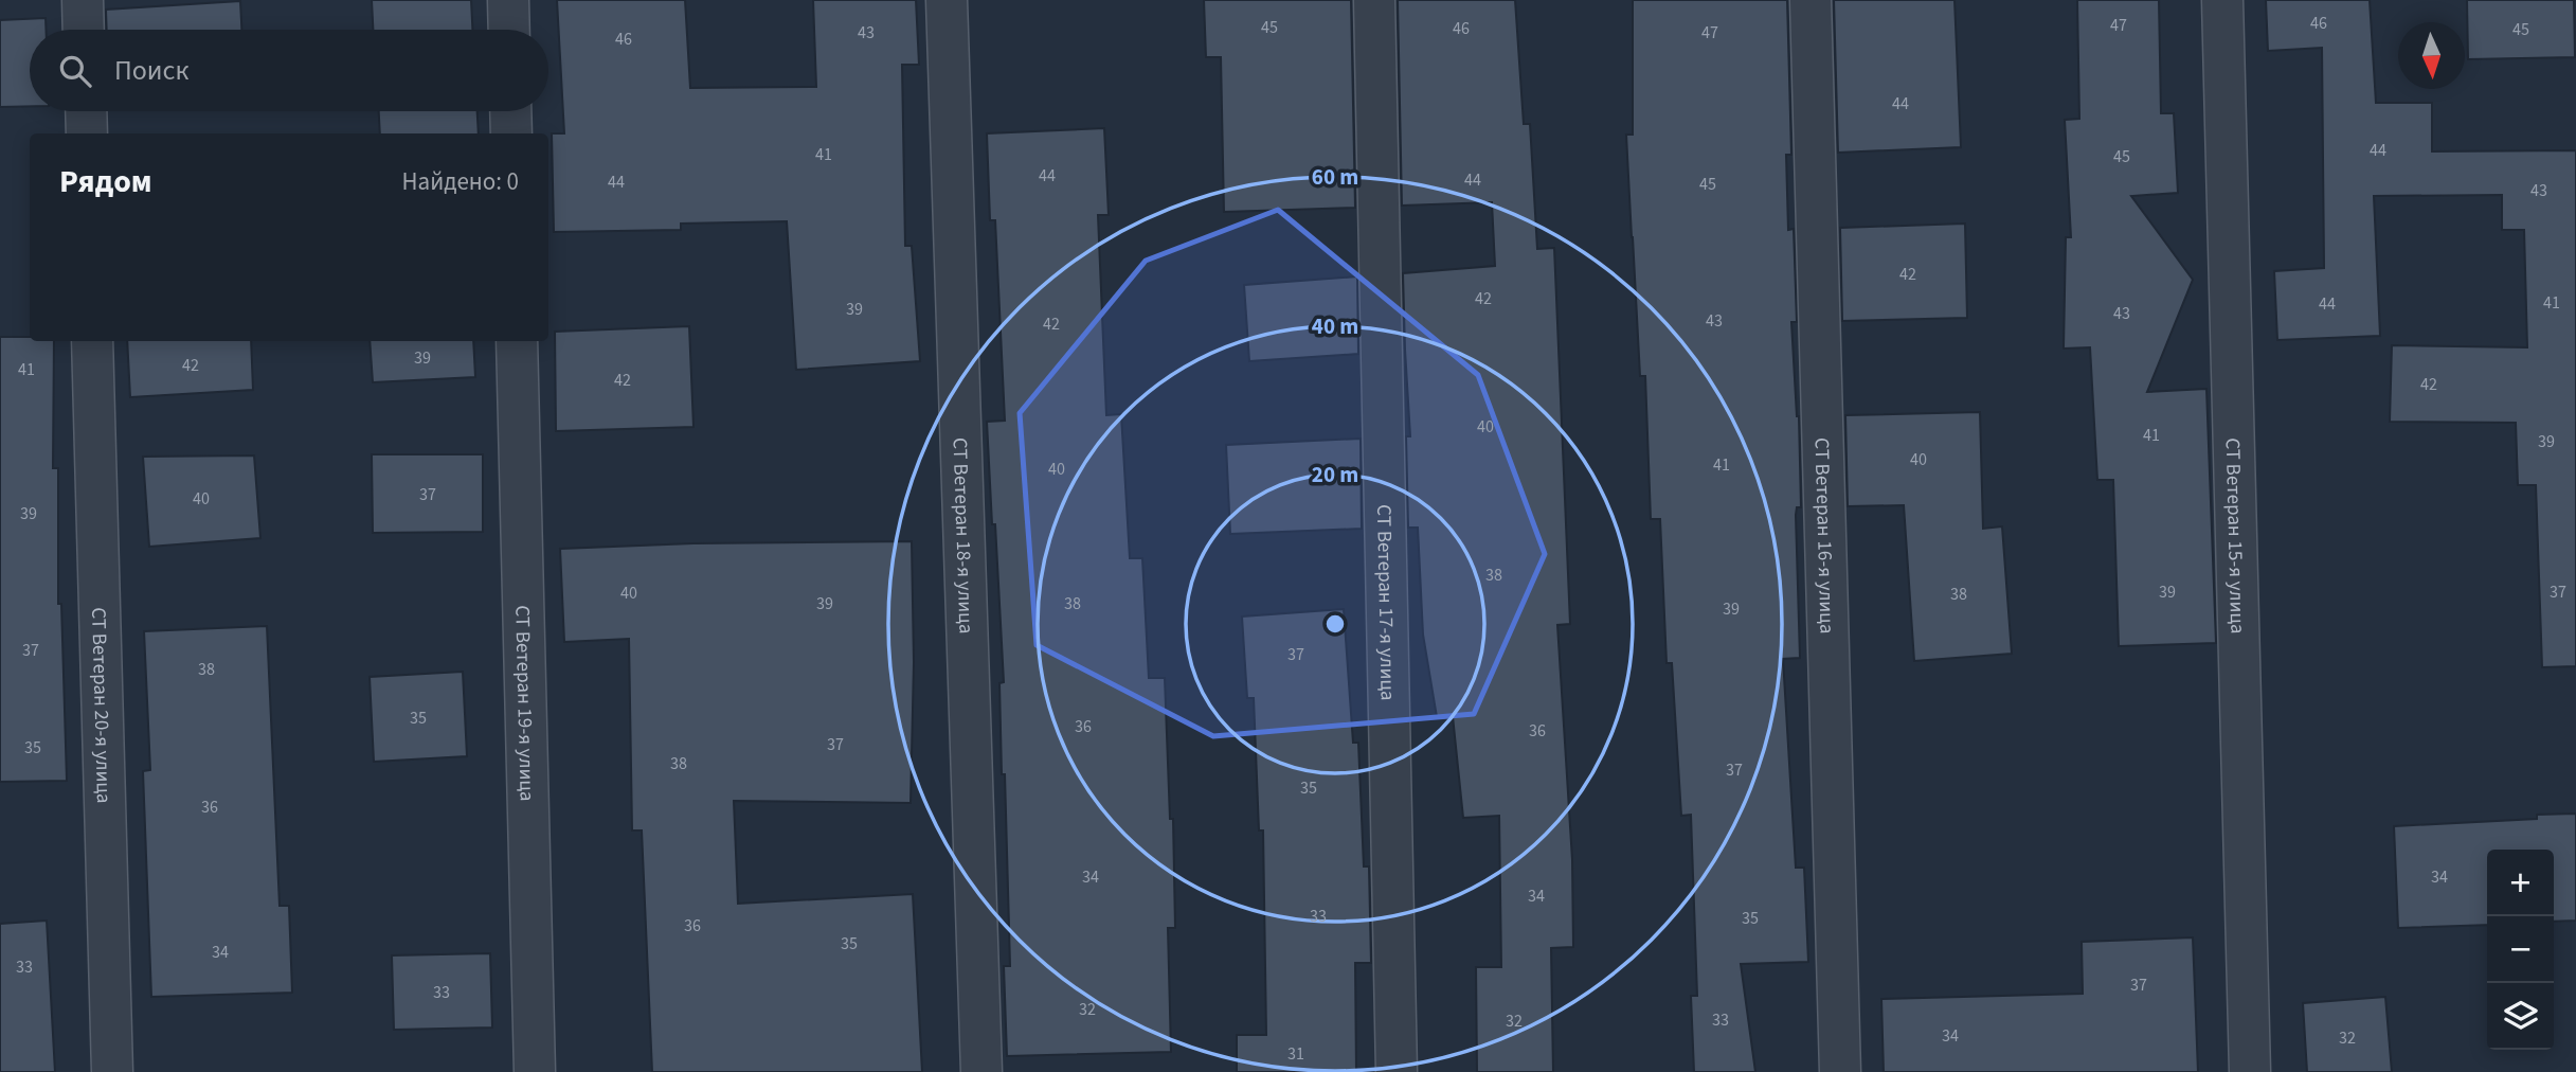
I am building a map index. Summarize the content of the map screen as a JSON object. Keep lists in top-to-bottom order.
{
  "streets": {
    "street": [
      "СТ Ветеран 18-я улица",
      "СТ Ветеран 16-я улица",
      "СТ Ветеран 15-я улица",
      "СТ Ветеран 17-я улица",
      "СТ Ветеран 20-я улица",
      "СТ Ветеран 19-я улица"
    ]
  },
  "house_numbers": [
    "46",
    "47",
    "45",
    "46",
    "45",
    "43",
    "47",
    "46",
    "44",
    "44",
    "41",
    "45",
    "44",
    "44",
    "44",
    "45",
    "43",
    "42",
    "42",
    "41",
    "44",
    "39",
    "43",
    "43",
    "42",
    "39",
    "42",
    "41",
    "42",
    "42",
    "40",
    "41",
    "39",
    "40",
    "41",
    "40",
    "37",
    "40",
    "39",
    "38",
    "39",
    "37",
    "40",
    "38",
    "39",
    "38",
    "39",
    "37",
    "37",
    "38",
    "35",
    "36",
    "36",
    "37",
    "35",
    "38",
    "37",
    "35",
    "36",
    "34",
    "34",
    "34",
    "33",
    "35",
    "36",
    "35",
    "34",
    "33",
    "37",
    "33",
    "32",
    "33",
    "32",
    "34",
    "32",
    "31"
  ],
  "north": "bottom",
  "page": {
    "search": "Поиск",
    "heading": ["Рядом", "Найдено: 0"],
    "map_buttons": ["+", "−"]
  },
  "rings": ["60 m", "40 m", "20 m"]
}
